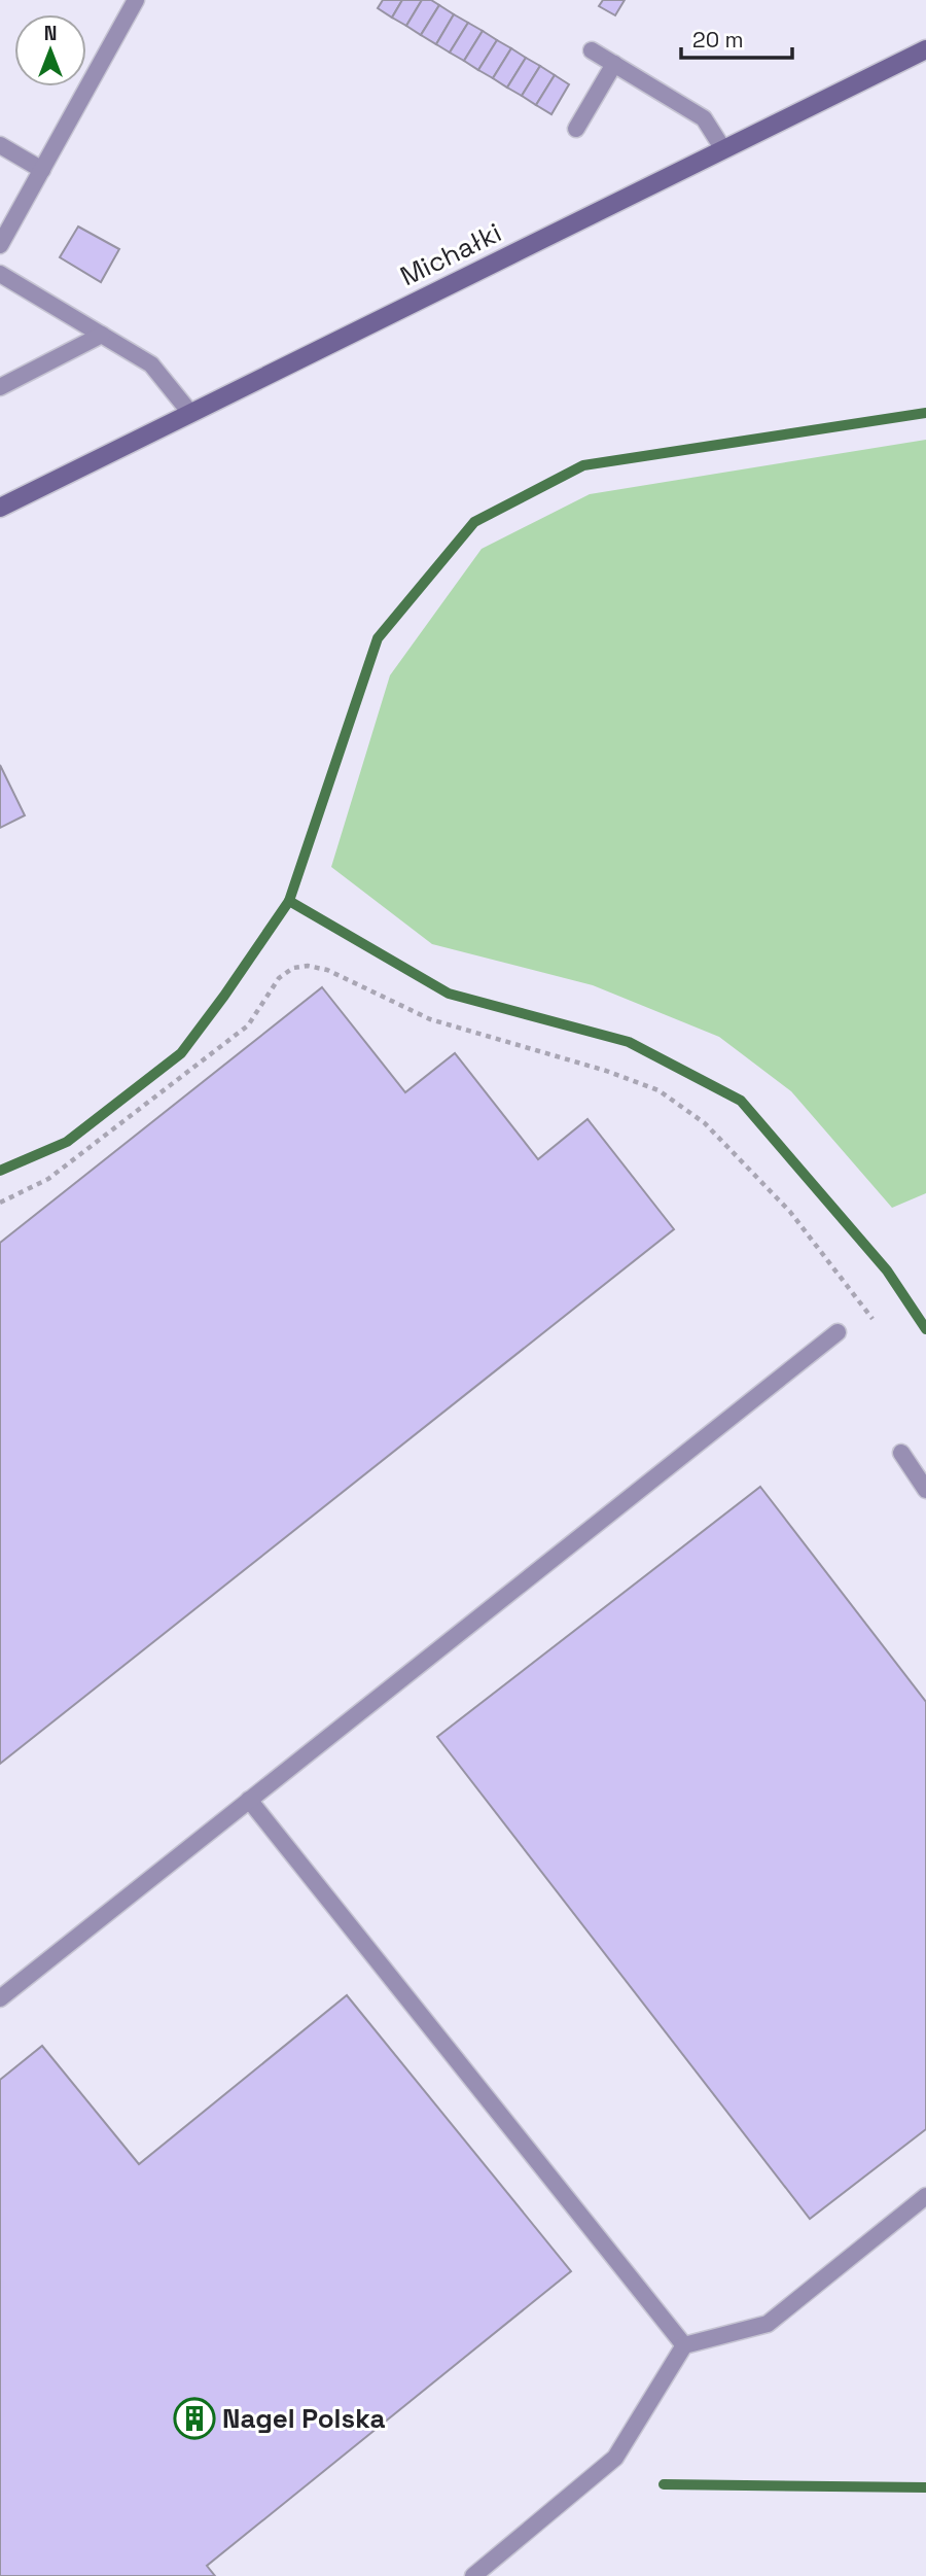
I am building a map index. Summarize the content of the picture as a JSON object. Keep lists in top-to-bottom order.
{
  "streets": {
    "street": ["Michałki"]
  },
  "places": {
    "building": ["Nagel Polska"]
  },
  "scale_bar": "20 m",
  "north": "top"
}
